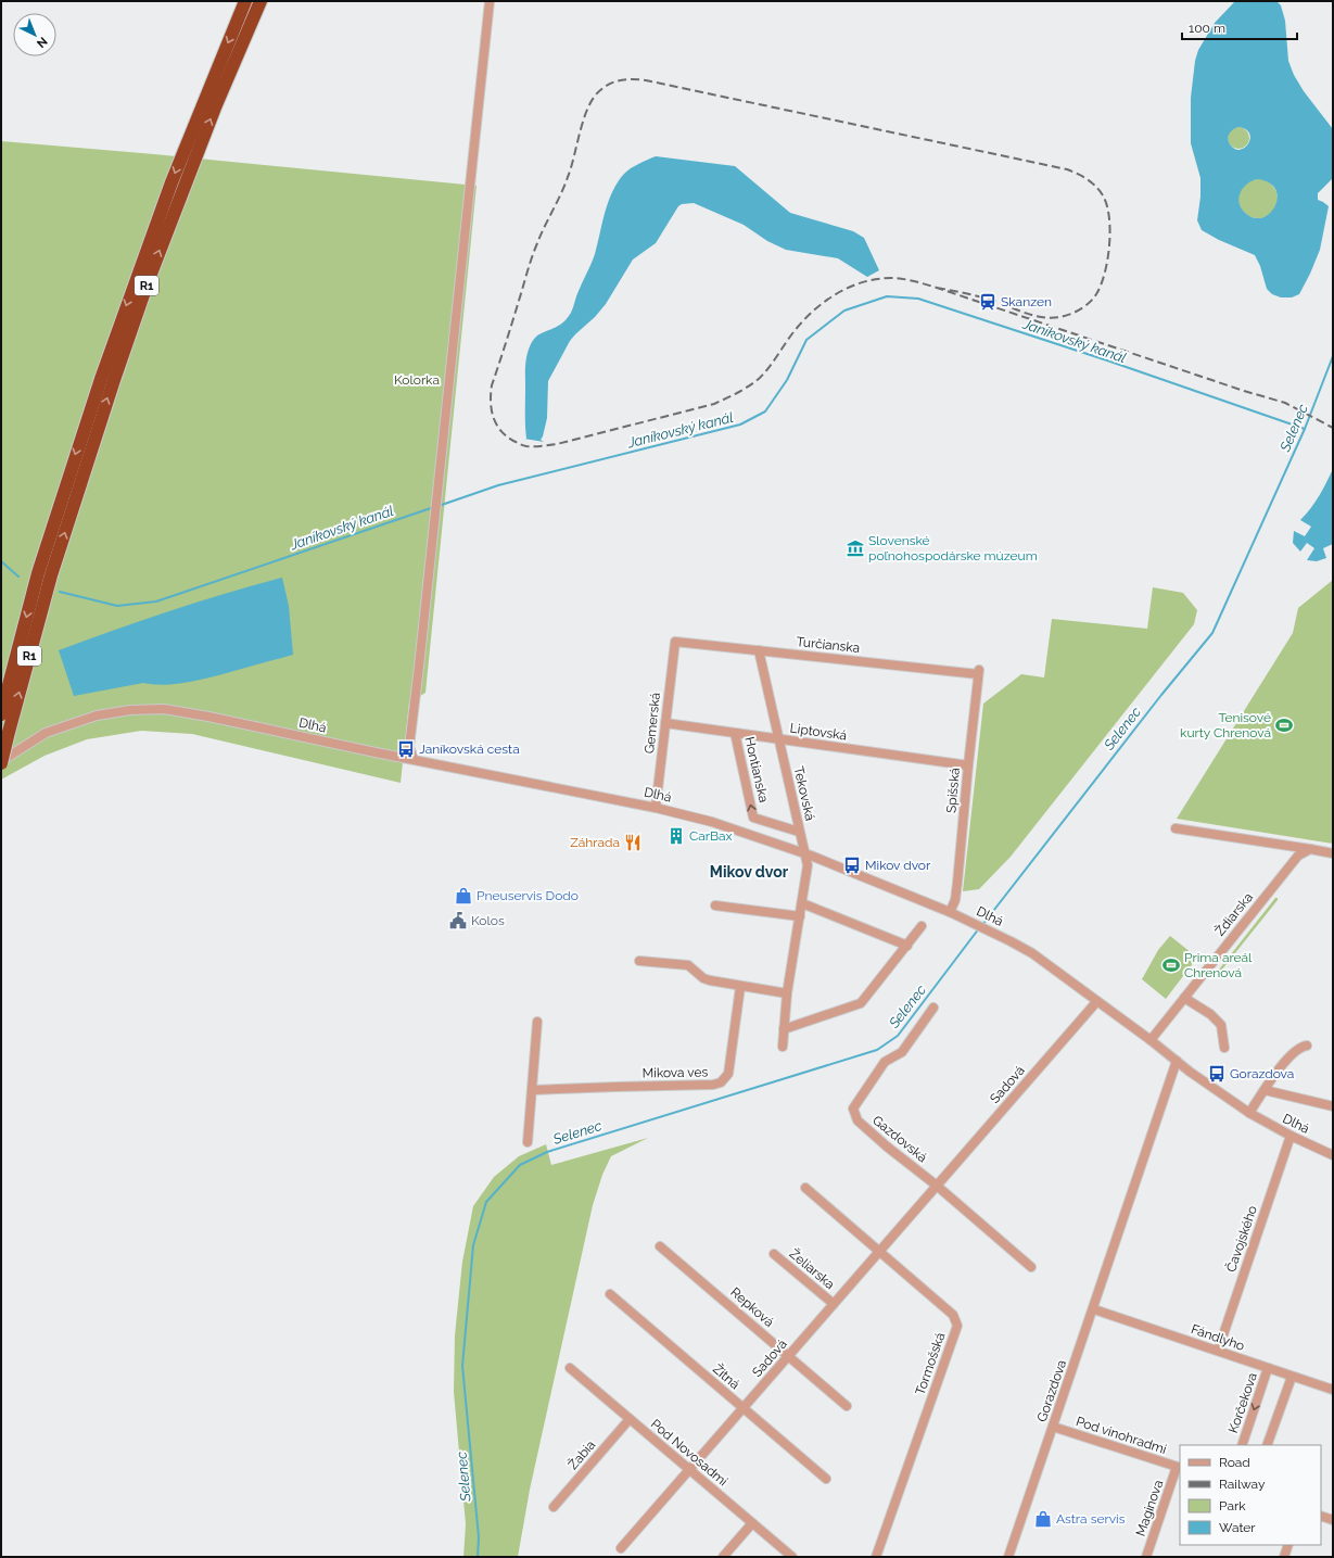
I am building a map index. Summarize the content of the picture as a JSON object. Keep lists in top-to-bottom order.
{
  "streets": {
    "highway": ["R1"],
    "street": [
      "Turčianska",
      "Gemerská",
      "Dlhá",
      "Liptovská",
      "Hontianska",
      "Spišská",
      "Tekovská",
      "Ždiarska",
      "Mikova ves",
      "Sadová",
      "Gazdovská",
      "Čavojského",
      "Želiarska",
      "Repková",
      "Fándlyho",
      "Tormošská",
      "Žitná",
      "Gorazdova",
      "Korčekova",
      "Pod vinohradmi",
      "Pod Novosadmi",
      "Žabia",
      "Maginova"
    ]
  },
  "crossings": [
    ["R1", "Dlhá"],
    ["Turčianska", "Gemerská"],
    ["Turčianska", "Spišská"],
    ["Turčianska", "Tekovská"],
    ["Gemerská", "Dlhá"],
    ["Gemerská", "Liptovská"],
    ["Dlhá", "Spišská"],
    ["Dlhá", "Tekovská"],
    ["Dlhá", "Ždiarska"],
    ["Dlhá", "Sadová"],
    ["Dlhá", "Čavojského"],
    ["Dlhá", "Gorazdova"],
    ["Liptovská", "Hontianska"],
    ["Liptovská", "Spišská"],
    ["Liptovská", "Tekovská"],
    ["Hontianska", "Tekovská"],
    ["Sadová", "Gazdovská"],
    ["Sadová", "Želiarska"],
    ["Sadová", "Repková"],
    ["Sadová", "Tormošská"],
    ["Sadová", "Žitná"],
    ["Sadová", "Pod Novosadmi"],
    ["Čavojského", "Fándlyho"],
    ["Fándlyho", "Gorazdova"],
    ["Fándlyho", "Korčekova"],
    ["Gorazdova", "Pod vinohradmi"],
    ["Pod vinohradmi", "Maginova"],
    ["Pod Novosadmi", "Žabia"]
  ],
  "one_way": ["Hontianska"],
  "districts": ["Mikov dvor"],
  "water": ["Janíkovský kanál", "Selenec"],
  "parks": ["Kolorka"],
  "places": {
    "station": ["Skanzen"],
    "museum": ["Slovenské poľnohospodárske múzeum"],
    "sports": ["Tenisové kurty Chrenová", "Prima areál Chrenová"],
    "bus stop": ["Janíkovská cesta", "Mikov dvor", "Gorazdova"],
    "building": ["CarBax"],
    "restaurant": ["Záhrada"],
    "shop": ["Pneuservis Dodo", "Astra servis"],
    "public building": ["Kolos"]
  },
  "legend": [
    "Road",
    "Railway",
    "Park",
    "Water"
  ],
  "scale_bar": "100 m",
  "north": "bottom right"
}
